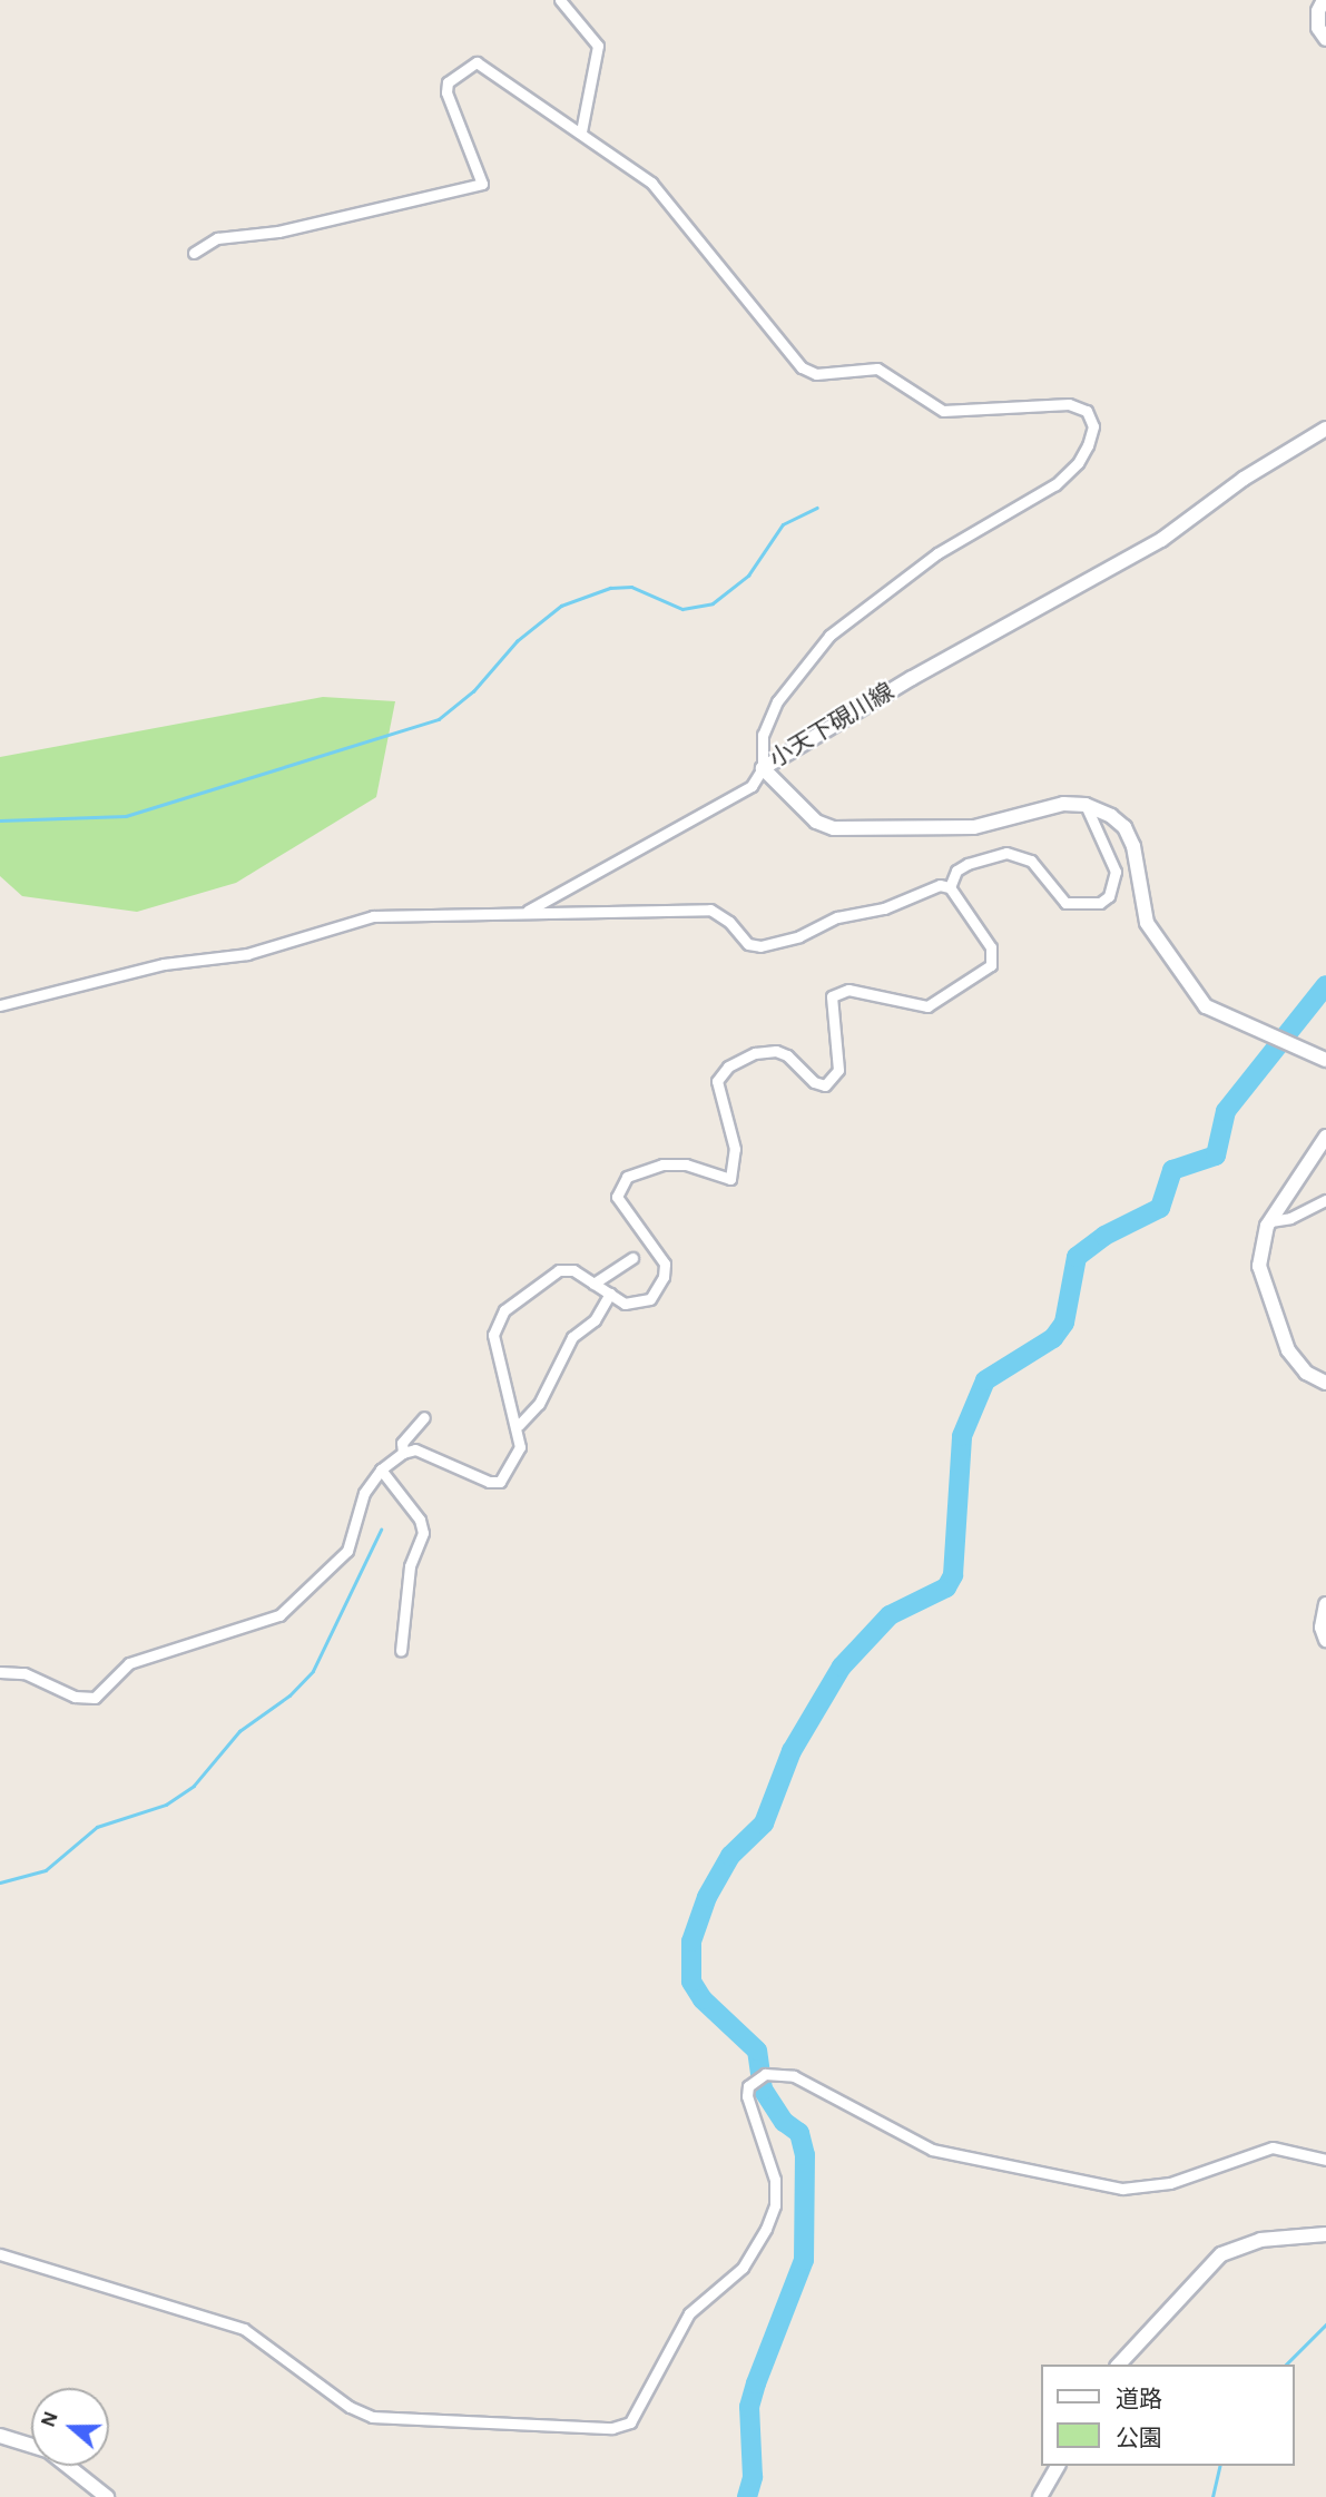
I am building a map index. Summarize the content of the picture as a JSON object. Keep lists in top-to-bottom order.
{
  "streets": {
    "main road": ["小天下硯川線"]
  },
  "legend": ["道路", "公園"],
  "north": "left"
}
